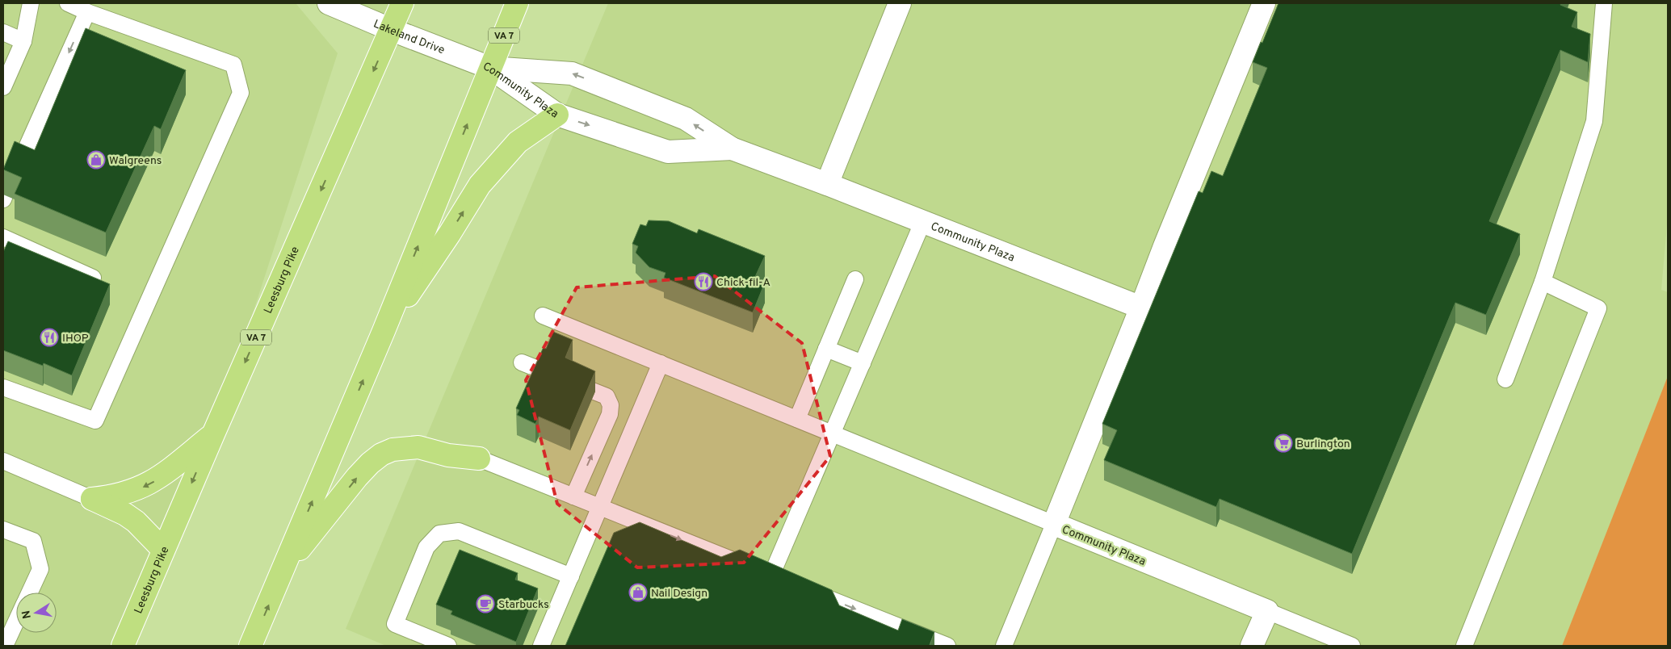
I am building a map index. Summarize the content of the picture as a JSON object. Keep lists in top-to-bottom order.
{
  "streets": {
    "highway": ["VA 7", "Leesburg Pike"],
    "street": ["Lakeland Drive", "Community Plaza"]
  },
  "crossings": [
    ["VA 7", "Lakeland Drive"],
    ["VA 7", "Community Plaza"],
    ["Lakeland Drive", "Community Plaza"],
    ["Lakeland Drive", "Leesburg Pike"]
  ],
  "places": {
    "shop": ["Walgreens", "Nail Design"],
    "restaurant": ["Chick-fil-A", "IHOP"],
    "supermarket": ["Burlington"],
    "cafe": ["Starbucks"]
  },
  "north": "left"
}
